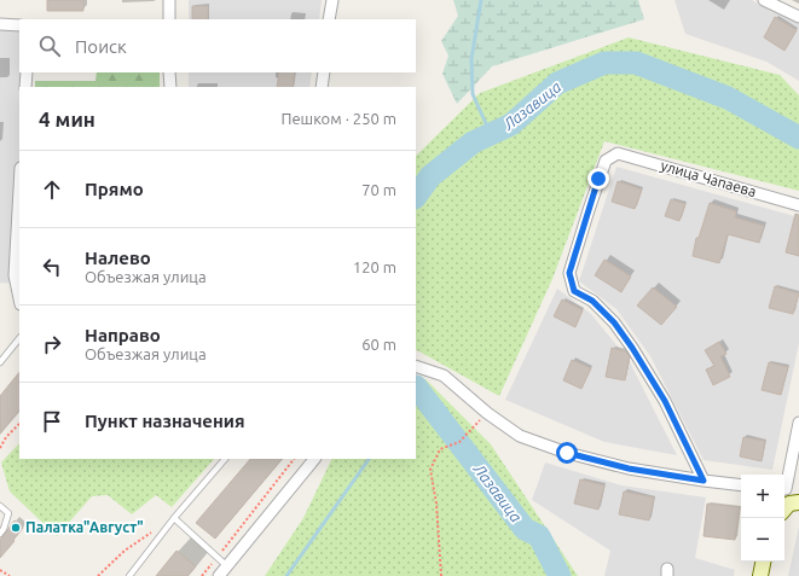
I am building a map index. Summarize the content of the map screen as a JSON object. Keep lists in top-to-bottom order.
{
  "streets": {
    "street": ["улица Чапаева"]
  },
  "water": ["Лазавица"],
  "places": ["Палатка\"Август\""],
  "page": {
    "search": "Поиск",
    "heading": ["4 мин", "Пешком · 250 m"],
    "list": [
      ["Прямо", "70 m"],
      ["Налево", "Объезжая улица", "120 m"],
      ["Направо", "Объезжая улица", "60 m"],
      "Пункт назначения"
    ],
    "map_buttons": ["+", "−"]
  }
}
